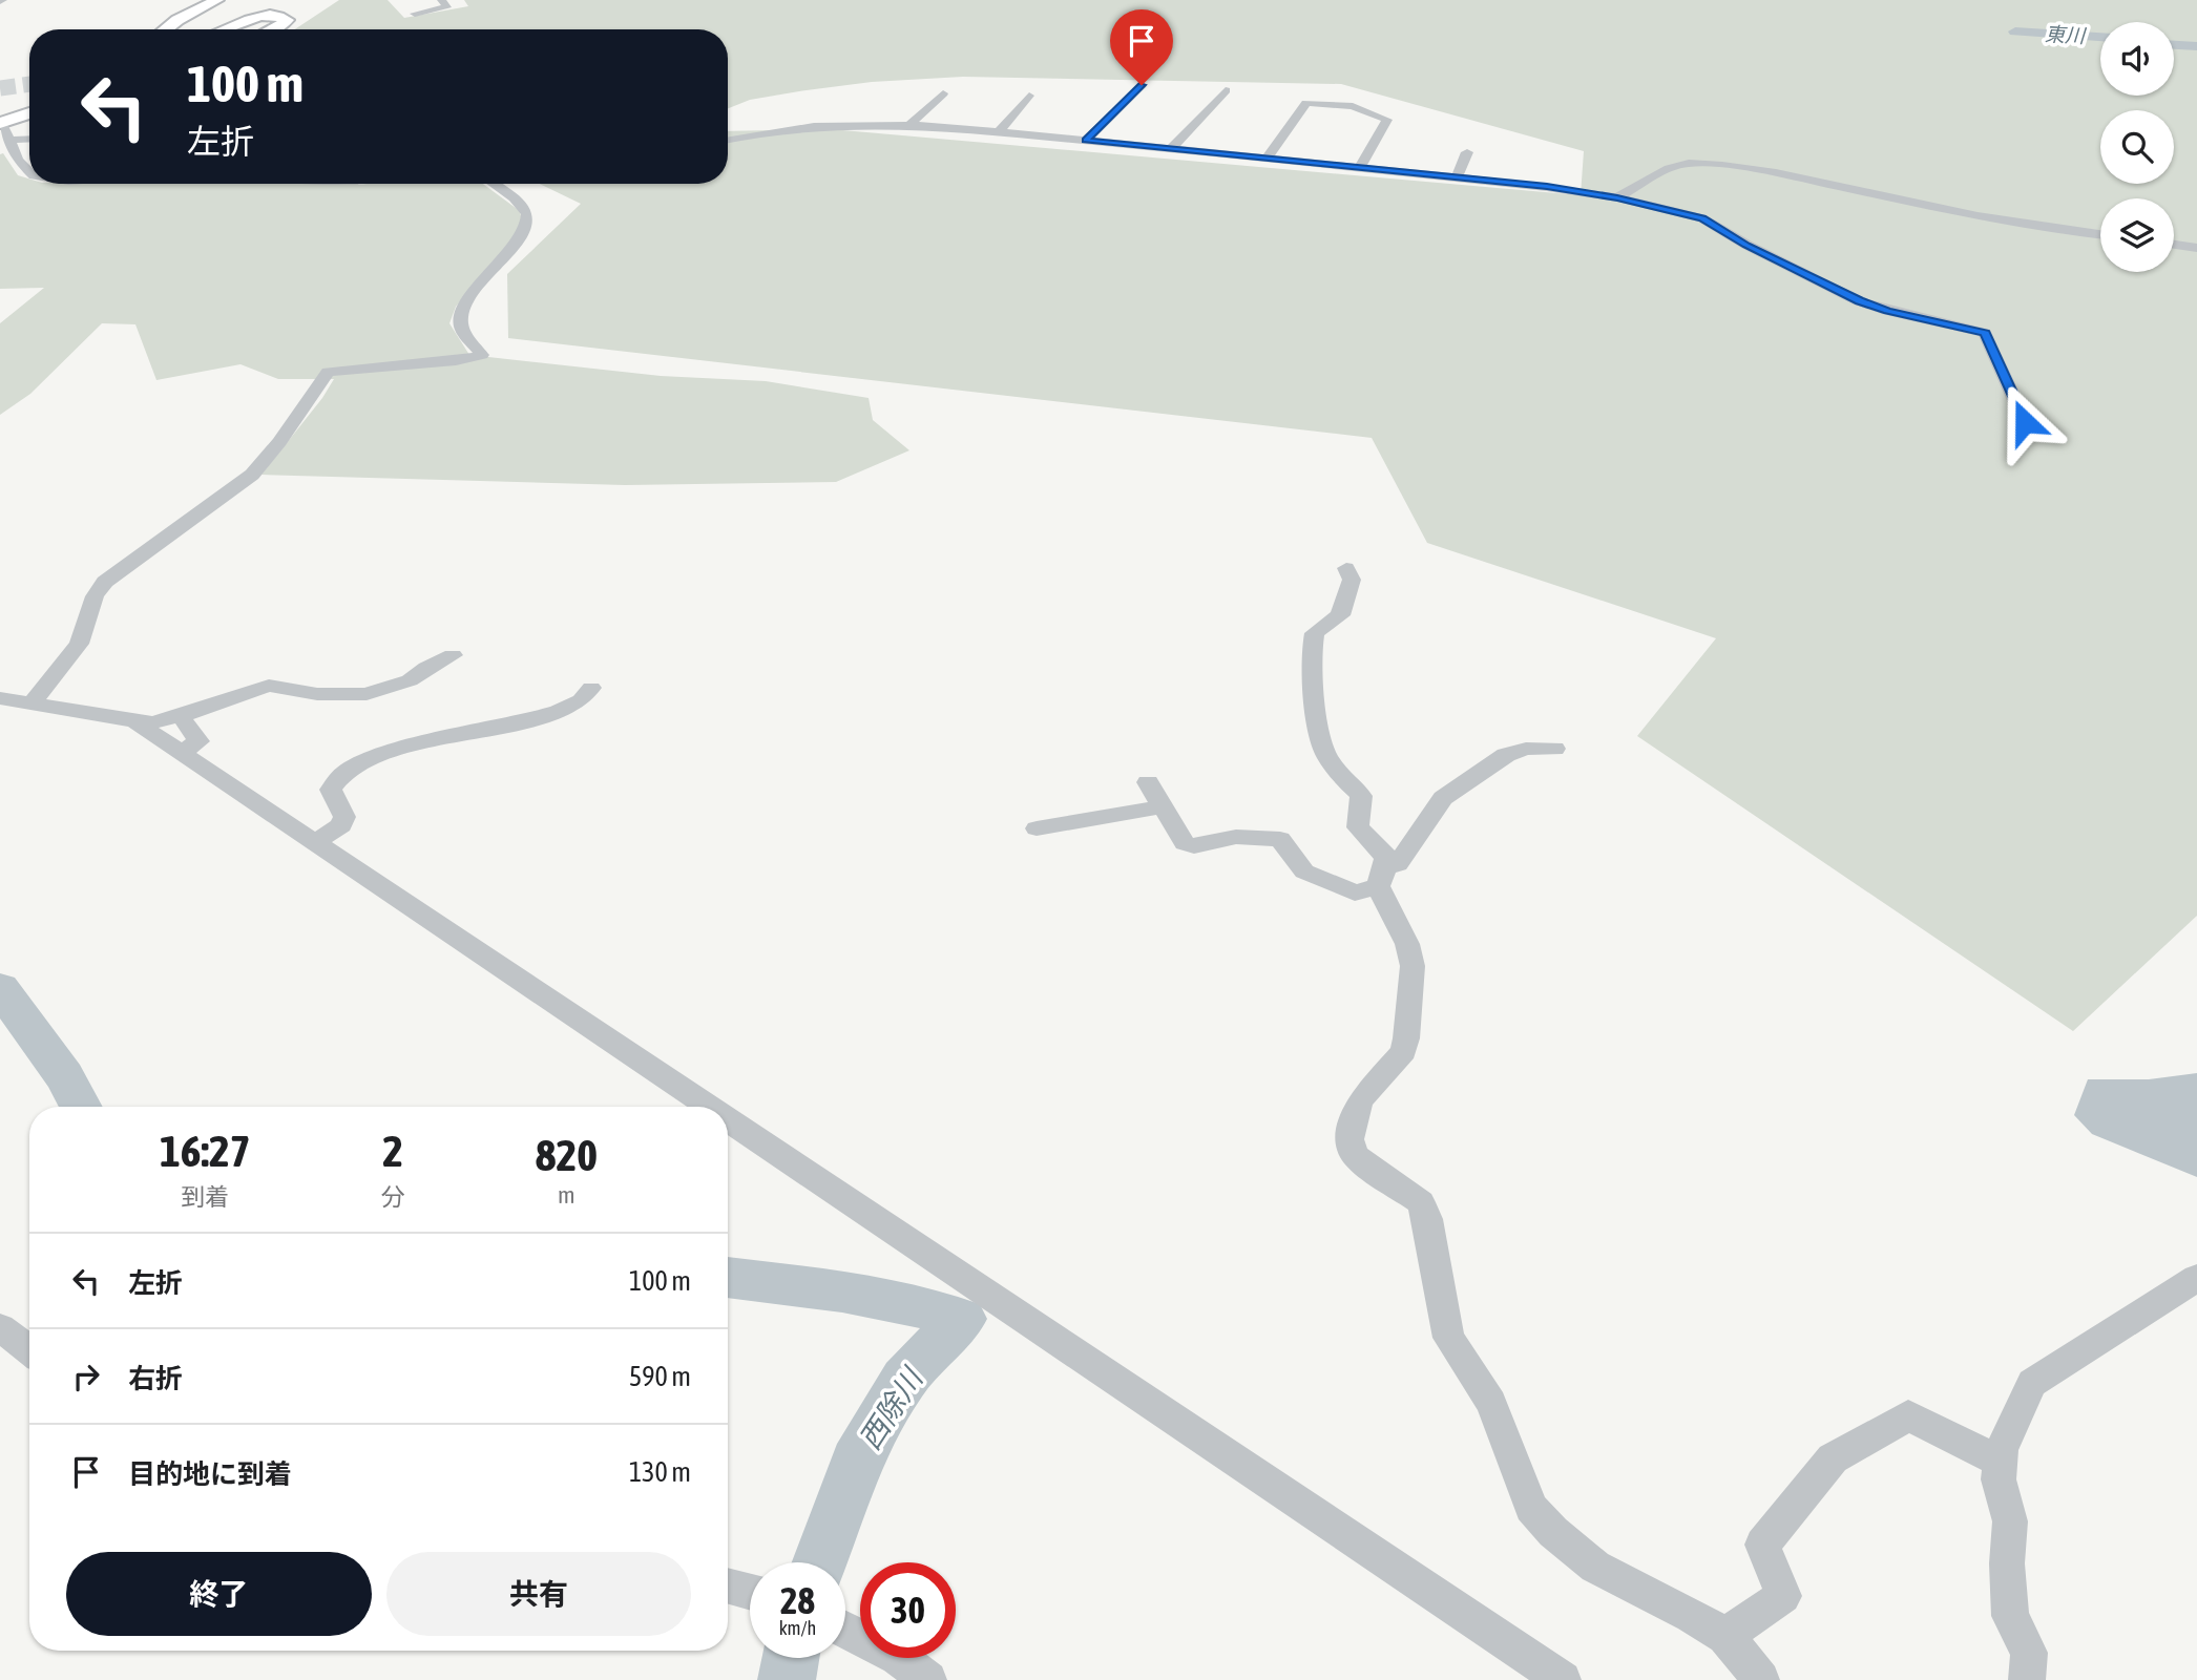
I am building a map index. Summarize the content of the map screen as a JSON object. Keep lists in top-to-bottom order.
{
  "water": ["東川", "西除川"],
  "page": {
    "turn": ["100 m", "左折"],
    "eta": [
      "16:27",
      "到着",
      "2",
      "分",
      "820",
      "m"
    ],
    "list": [
      {
        "name": "左折",
        "value": "100 m"
      },
      {
        "name": "右折",
        "value": "590 m"
      },
      {
        "name": "目的地に到着",
        "value": "130 m"
      }
    ],
    "buttons": ["終了", "共有"],
    "speed": "28 km/h",
    "limit": "30"
  }
}
